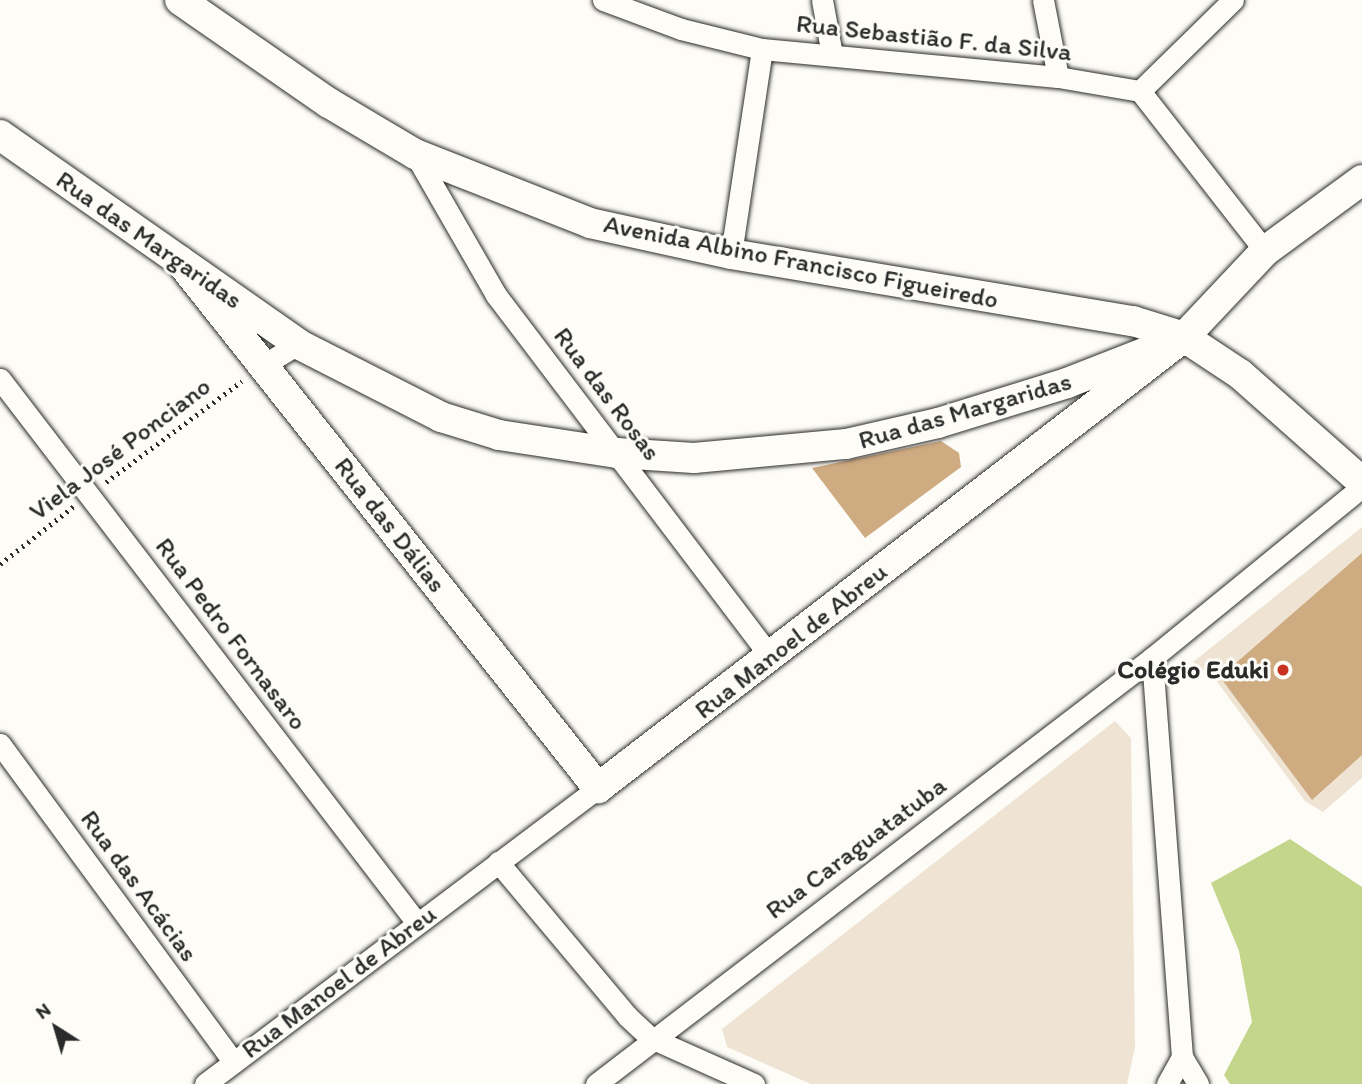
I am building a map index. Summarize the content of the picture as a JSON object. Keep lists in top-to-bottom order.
{
  "streets": {
    "street": [
      "Rua Sebastião F. da Silva",
      "Rua das Margaridas",
      "Avenida Albino Francisco Figueiredo",
      "Rua das Rosas",
      "Rua das Dálias",
      "Rua Pedro Fornasaro",
      "Rua Manoel de Abreu",
      "Rua Caraguatatuba",
      "Rua das Acácias"
    ],
    "path": ["Viela José Ponciano"]
  },
  "crossings": [
    ["Rua das Margaridas", "Avenida Albino Francisco Figueiredo"],
    ["Rua das Margaridas", "Rua das Rosas"],
    ["Rua das Margaridas", "Rua das Dálias"],
    ["Rua das Margaridas", "Rua Manoel de Abreu"],
    ["Avenida Albino Francisco Figueiredo", "Rua das Rosas"],
    ["Avenida Albino Francisco Figueiredo", "Rua Manoel de Abreu"],
    ["Rua das Rosas", "Rua Manoel de Abreu"],
    ["Viela José Ponciano", "Rua das Dálias"],
    ["Viela José Ponciano", "Rua Pedro Fornasaro"],
    ["Rua das Dálias", "Rua Manoel de Abreu"],
    ["Rua Pedro Fornasaro", "Rua Manoel de Abreu"],
    ["Rua Manoel de Abreu", "Rua das Acácias"]
  ],
  "places": ["Colégio Eduki"],
  "north": "top left"
}
